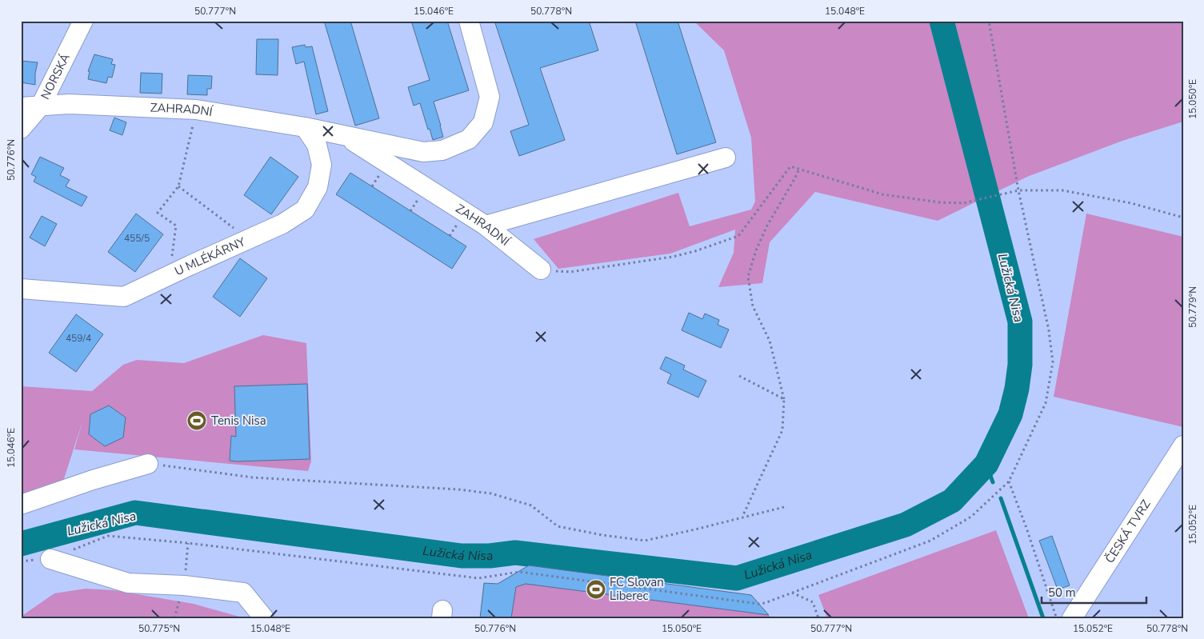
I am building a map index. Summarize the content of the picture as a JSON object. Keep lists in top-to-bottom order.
{
  "streets": {
    "street": [
      "NORSKÁ",
      "ZAHRADNÍ",
      "U MLÉKÁRNY",
      "ČESKÁ TVRZ"
    ]
  },
  "crossings": [
    ["NORSKÁ", "ZAHRADNÍ"],
    ["ZAHRADNÍ", "U MLÉKÁRNY"]
  ],
  "water": ["Lužická Nisa"],
  "places": {
    "sports": ["Tenis Nisa", "FC Slovan Liberec"]
  },
  "house_numbers": ["455/5", "459/4"],
  "scale_bar": "50 m",
  "coordinates": [
    "50.777°N",
    "15.046°E",
    "50.778°N",
    "15.048°E",
    "15.050°E",
    "50.776°N",
    "50.779°N",
    "15.052°E",
    "50.775°N"
  ]
}
